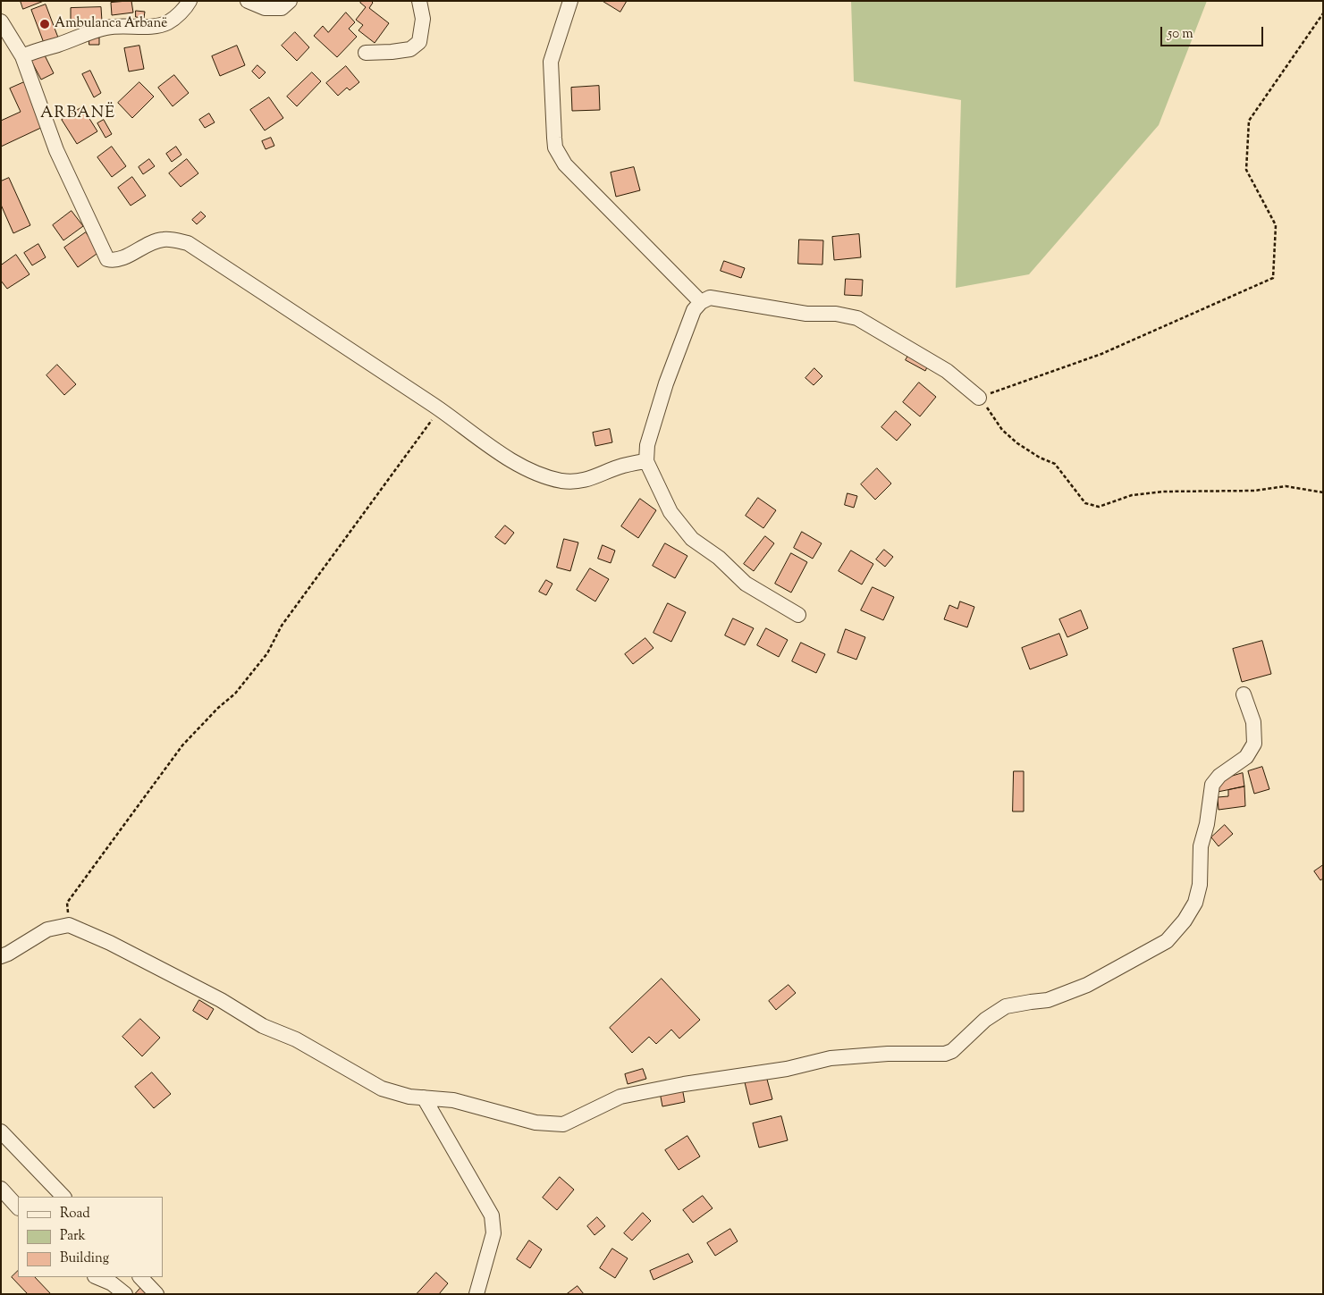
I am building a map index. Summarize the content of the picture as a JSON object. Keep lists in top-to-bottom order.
{
  "districts": ["ARBANË"],
  "places": ["Ambulanca Arbanë"],
  "legend": ["Road", "Park", "Building"],
  "scale_bar": "50 m"
}
